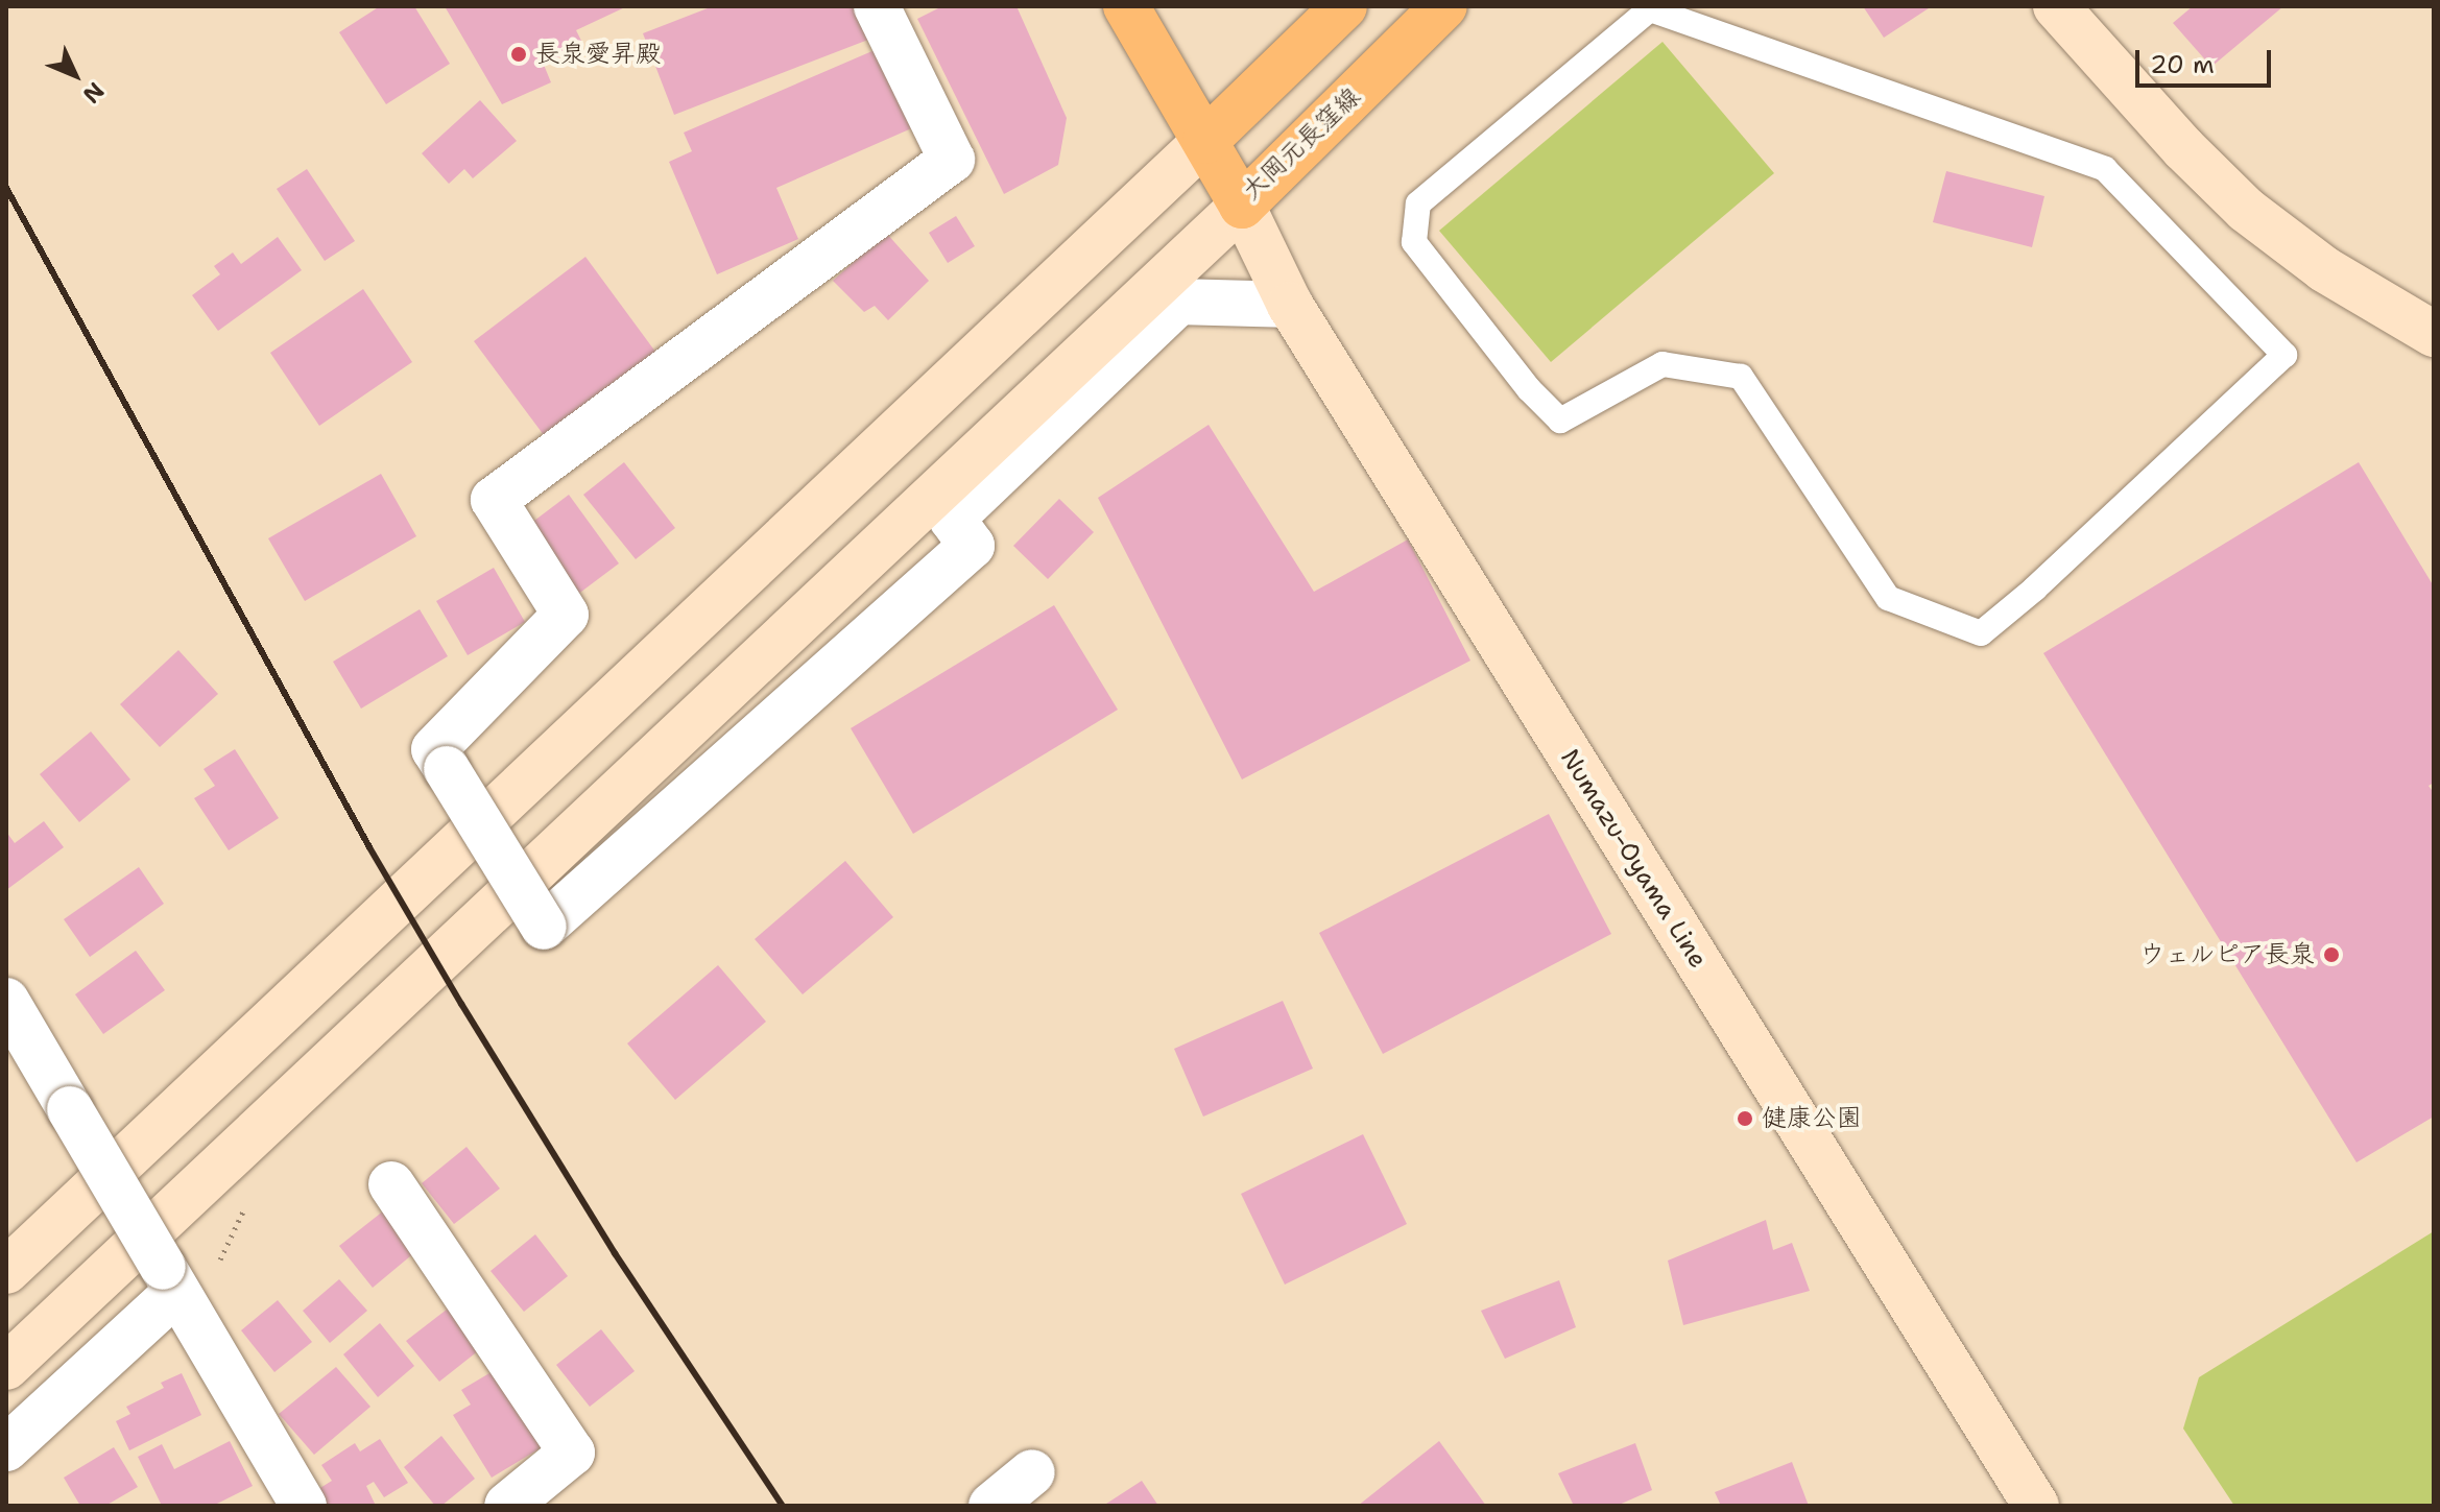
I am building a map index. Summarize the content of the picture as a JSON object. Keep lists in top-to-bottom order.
{
  "streets": {
    "main road": ["大岡元長窪線"],
    "street": ["Numazu-Oyama Line"]
  },
  "crossings": [
    ["大岡元長窪線", "Numazu-Oyama Line"]
  ],
  "places": ["長泉愛昇殿", "ウェルピア長泉", "健康公園"],
  "scale_bar": "20 m",
  "north": "bottom right"
}
